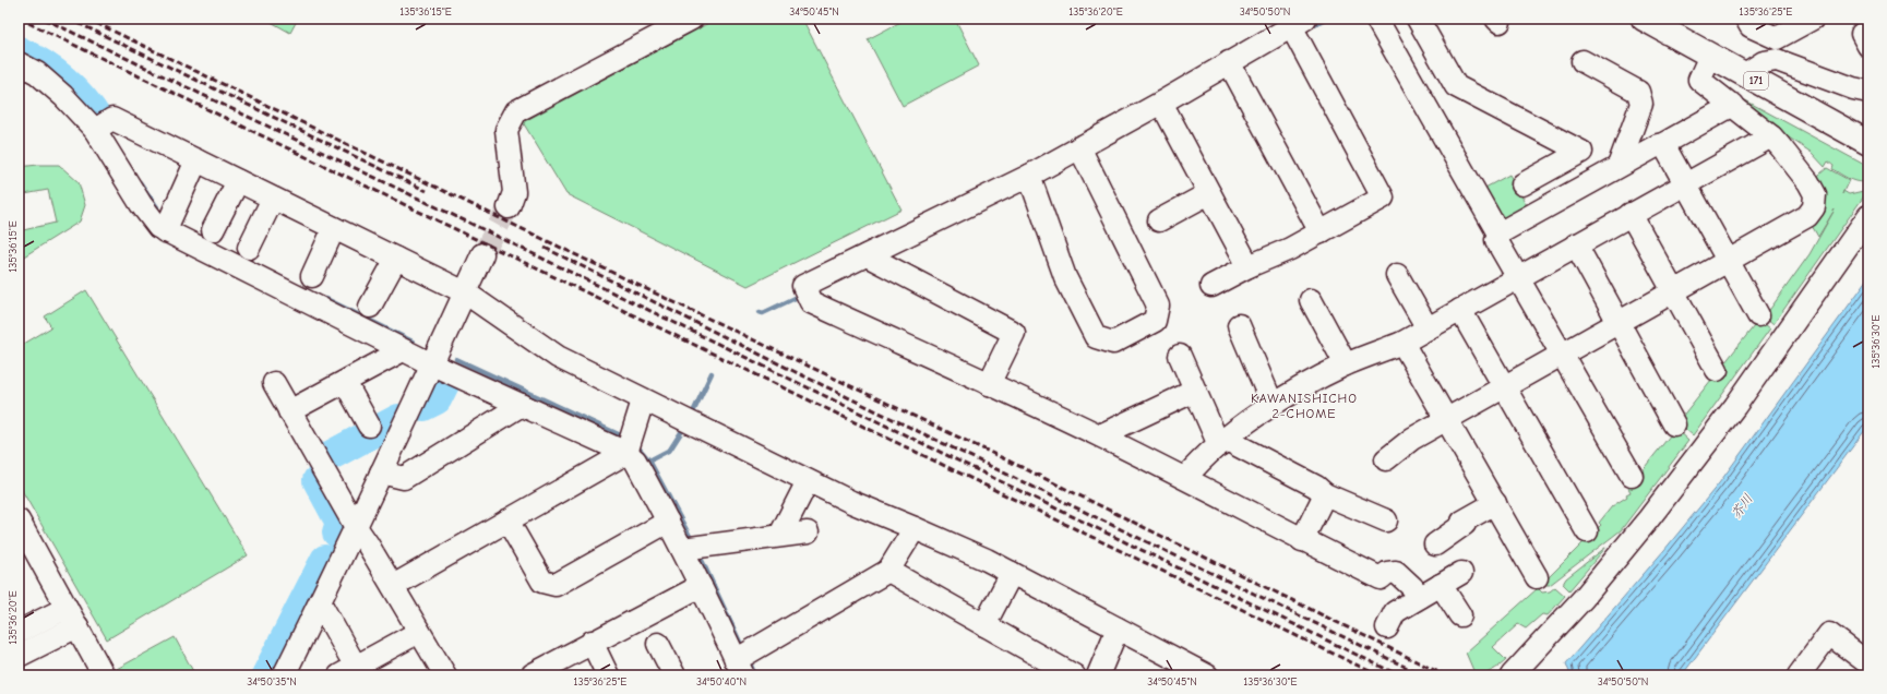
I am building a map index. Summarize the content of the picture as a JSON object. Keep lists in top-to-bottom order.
{
  "streets": {
    "highway": ["171"]
  },
  "districts": ["KAWANISHICHO 2-CHOME"],
  "water": ["芥川"],
  "coordinates": [
    "135°36'15\"E",
    "34°50'45\"N",
    "135°36'20\"E",
    "34°50'50\"N",
    "135°36'25\"E",
    "135°36'30\"E",
    "34°50'35\"N",
    "34°50'40\"N"
  ]
}
